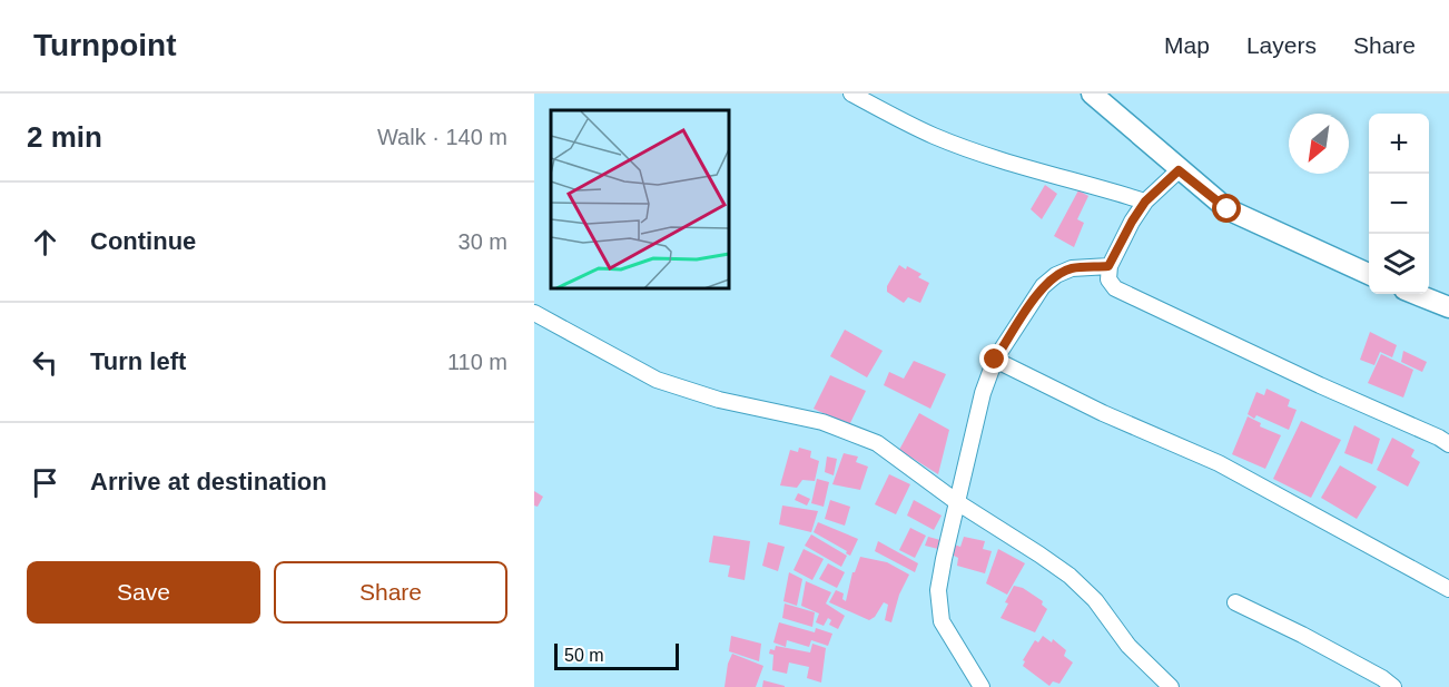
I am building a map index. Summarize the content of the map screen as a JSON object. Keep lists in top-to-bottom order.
{
  "scale_bar": "50 m",
  "north": "bottom left",
  "page": {
    "header": "Turnpoint",
    "nav": ["Map", "Layers", "Share"],
    "heading": ["2 min", "Walk · 140 m"],
    "map_buttons": ["+", "−"],
    "list": [
      ["Continue", "30 m"],
      ["Turn left", "110 m"],
      "Arrive at destination"
    ],
    "buttons": ["Save", "Share"],
    "scale": "50 m"
  }
}
